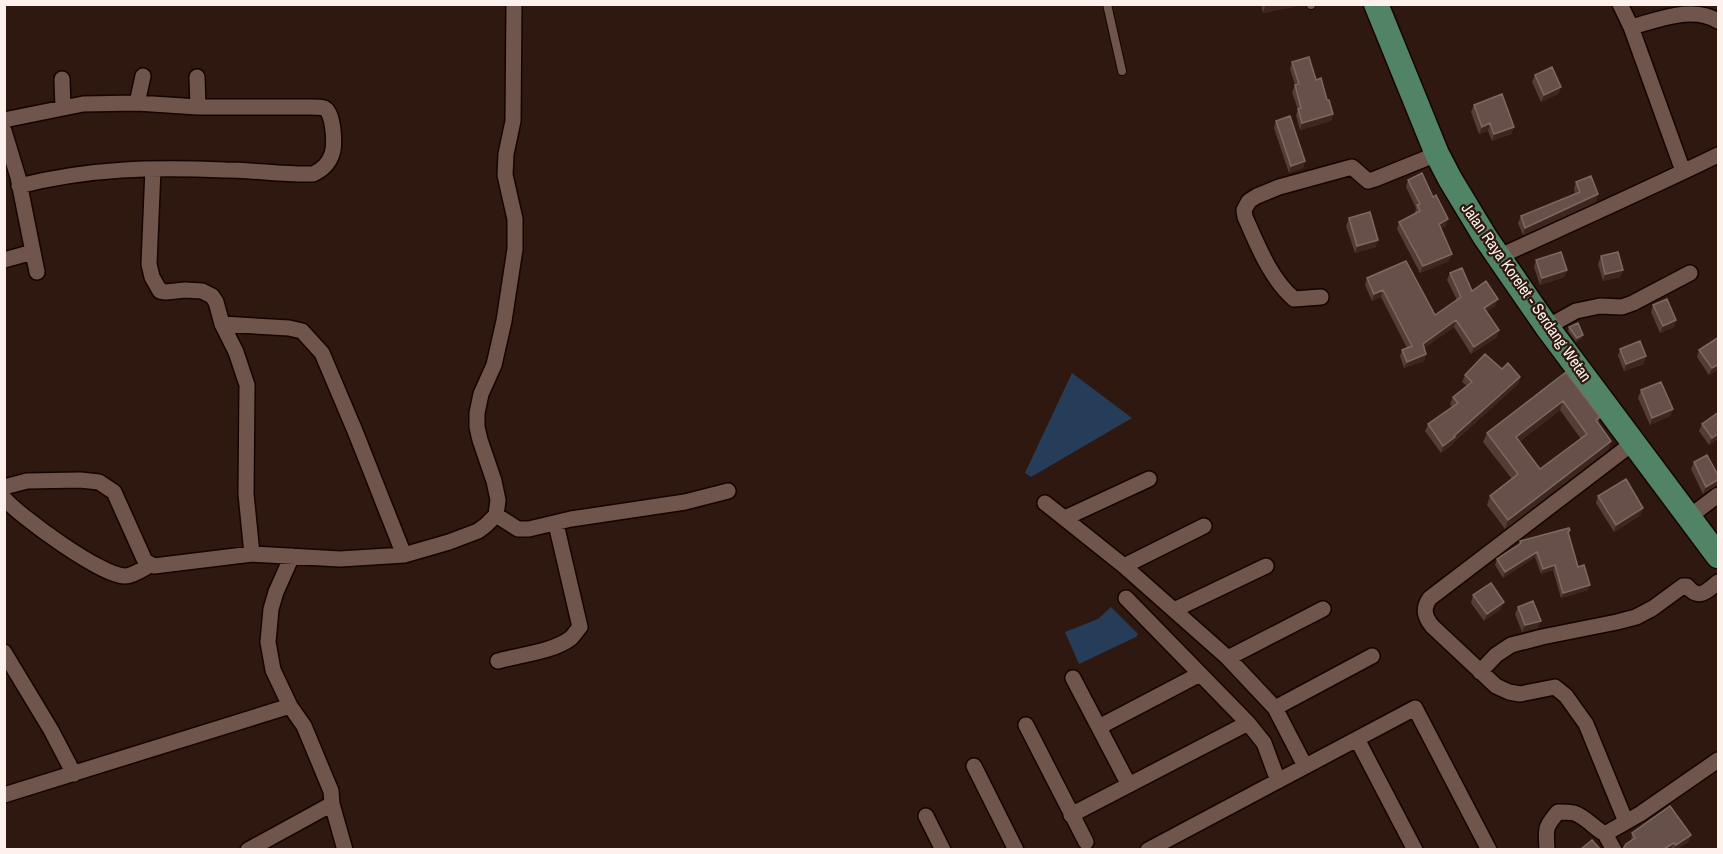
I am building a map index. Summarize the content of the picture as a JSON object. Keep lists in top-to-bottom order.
{
  "streets": {
    "main road": ["Jalan Raya Korelet - Serdang Wetan"]
  }
}
